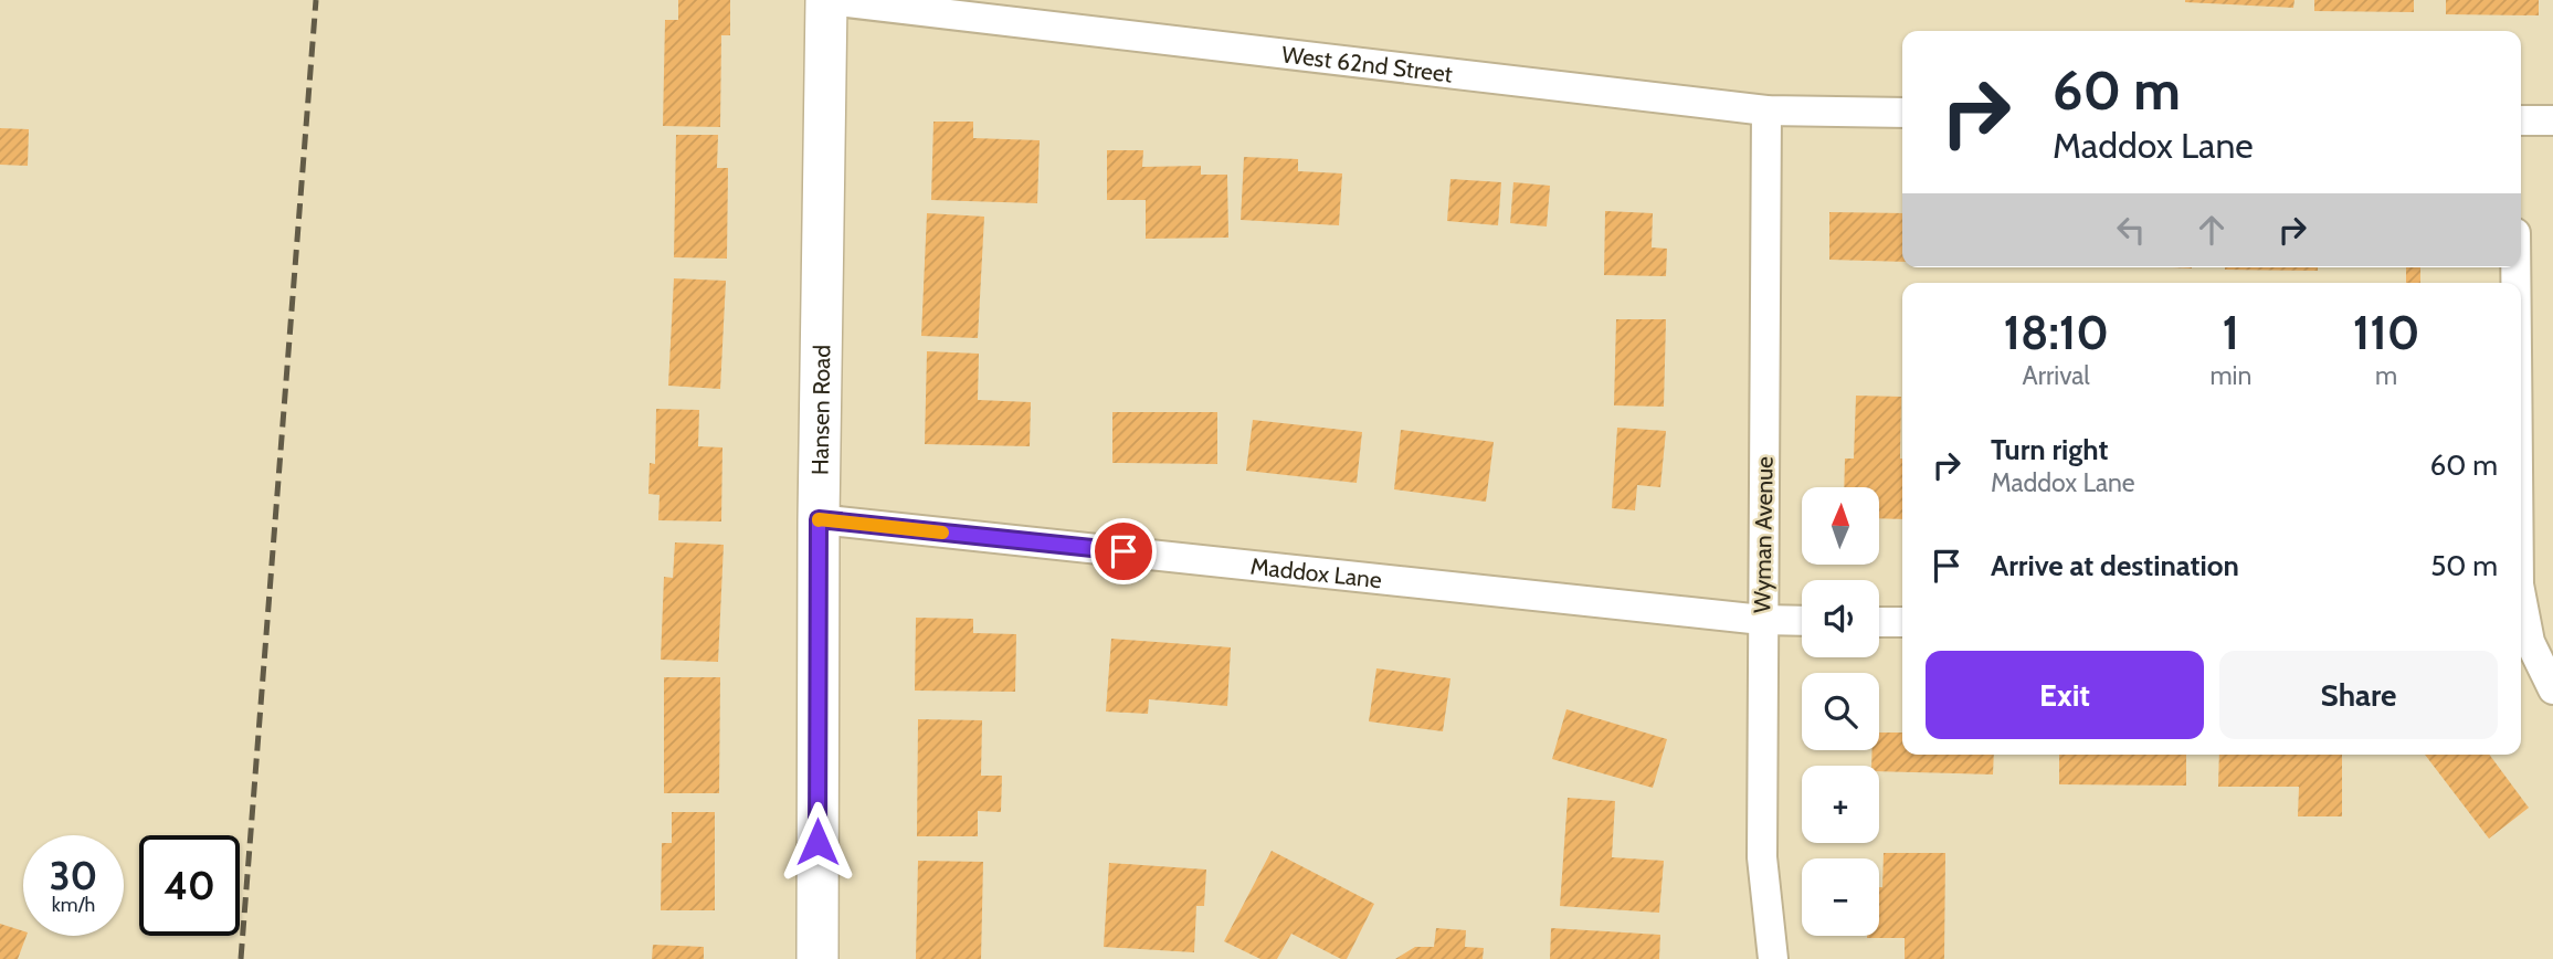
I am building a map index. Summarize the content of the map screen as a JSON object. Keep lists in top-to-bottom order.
{
  "streets": {
    "street": [
      "West 62nd Street",
      "Hansen Road",
      "Wyman Avenue",
      "Maddox Lane"
    ]
  },
  "crossings": [
    ["West 62nd Street", "Hansen Road"],
    ["West 62nd Street", "Wyman Avenue"],
    ["Hansen Road", "Maddox Lane"],
    ["Wyman Avenue", "Maddox Lane"]
  ],
  "north": "top",
  "page": {
    "turn": ["60 m", "Maddox Lane"],
    "eta": [
      "18:10",
      "Arrival",
      "1",
      "min",
      "110",
      "m"
    ],
    "list": [
      {
        "name": "Turn right",
        "note": "Maddox Lane",
        "value": "60 m"
      },
      {
        "name": "Arrive at destination",
        "value": "50 m"
      }
    ],
    "map_buttons": ["+", "−"],
    "buttons": ["Exit", "Share"],
    "speed": "30 km/h",
    "limit": "40"
  }
}
